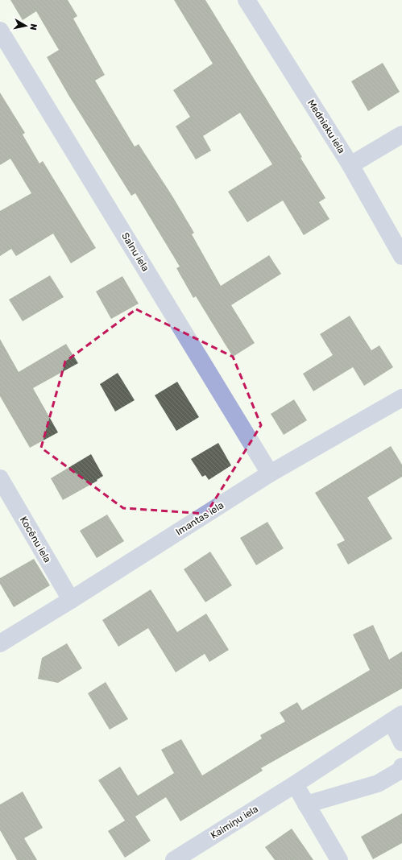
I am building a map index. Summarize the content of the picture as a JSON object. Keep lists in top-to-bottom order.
{
  "streets": {
    "street": [
      "Mednieku iela",
      "Salnu iela",
      "Imantas iela",
      "Kocēnu iela",
      "Kaimiņu iela"
    ]
  },
  "crossings": [
    ["Salnu iela", "Imantas iela"],
    ["Imantas iela", "Kocēnu iela"]
  ],
  "north": "right"
}
